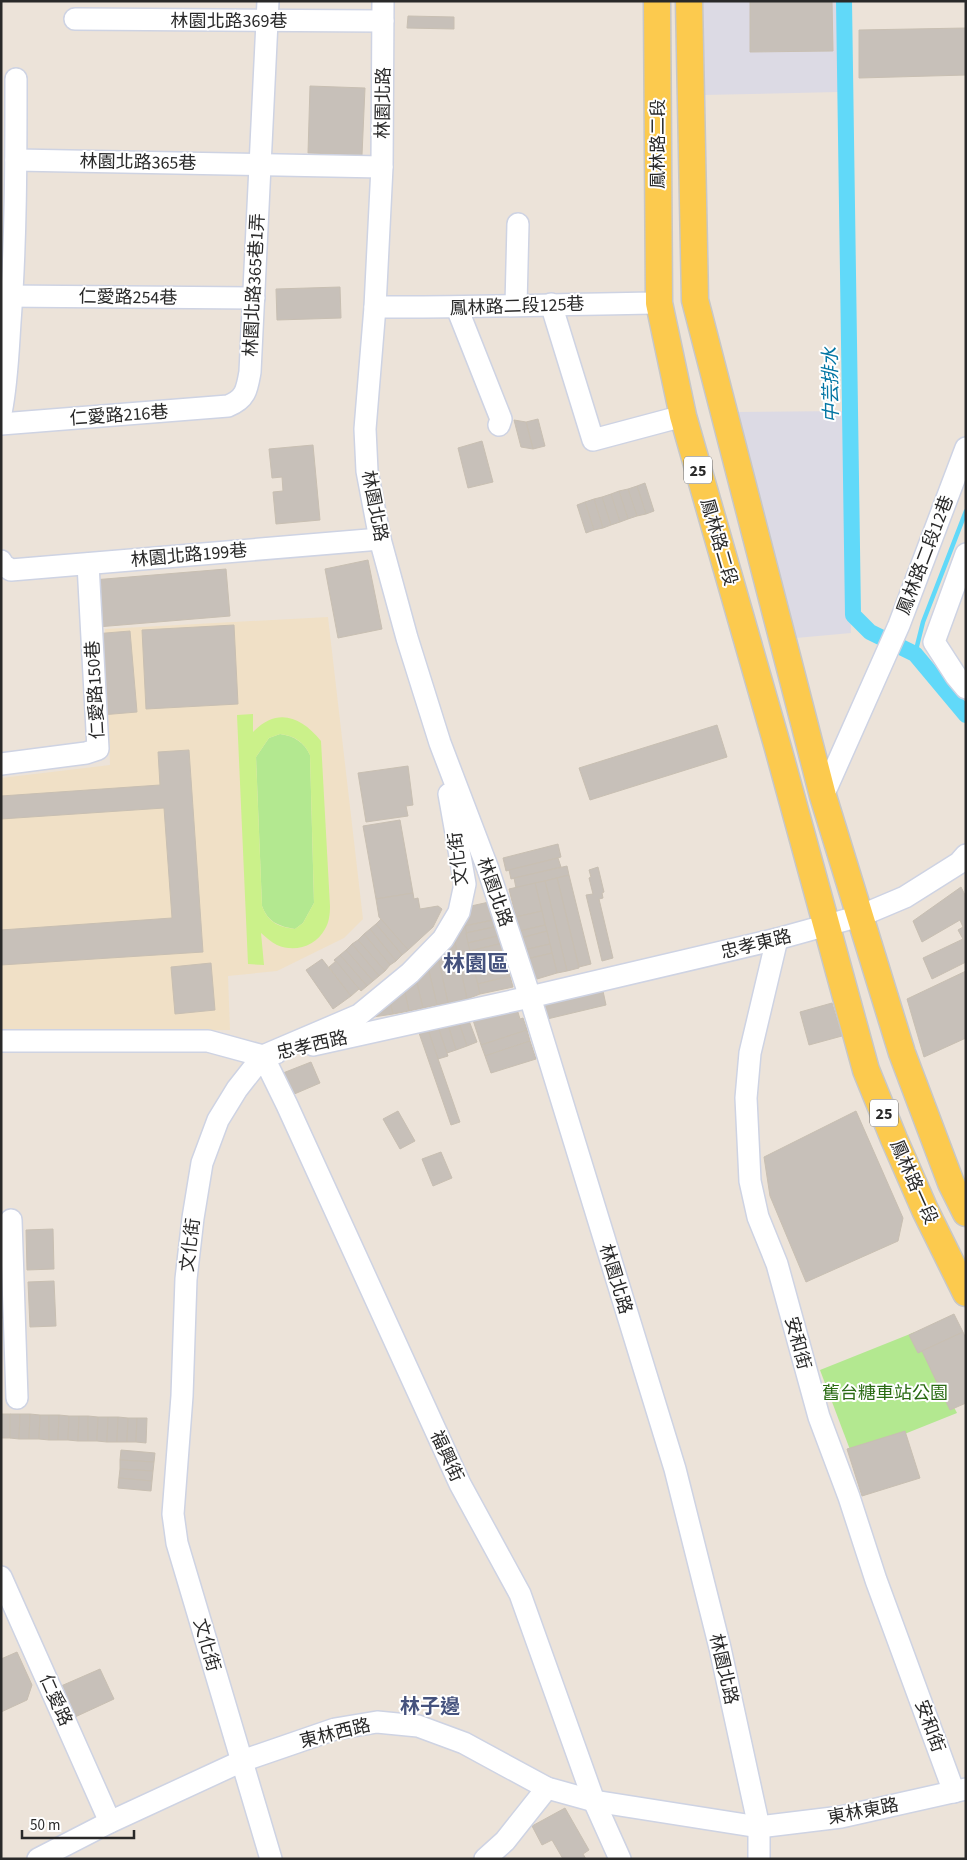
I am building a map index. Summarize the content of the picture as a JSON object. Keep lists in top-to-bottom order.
{
  "streets": {
    "main road": ["鳳林路二段", "25", "鳳林路一段"],
    "street": [
      "林園北路369巷",
      "林園北路",
      "林園北路365巷",
      "林園北路365巷1弄",
      "仁愛路254巷",
      "鳳林路二段125巷",
      "仁愛路216巷",
      "林園北路199巷",
      "鳳林路二段12巷",
      "仁愛路150巷",
      "文化街",
      "忠孝東路",
      "忠孝西路",
      "安和街",
      "福興街",
      "仁愛路",
      "東林西路",
      "東林東路"
    ]
  },
  "crossings": [
    ["林園北路369巷", "林園北路"],
    ["林園北路", "林園北路365巷"],
    ["林園北路", "鳳林路二段125巷"],
    ["林園北路", "林園北路199巷"],
    ["林園北路", "文化街"],
    ["林園北路", "忠孝東路"],
    ["林園北路", "忠孝西路"],
    ["林園北路", "東林西路"],
    ["林園北路", "東林東路"],
    ["鳳林路二段", "鳳林路二段125巷"],
    ["鳳林路二段", "鳳林路二段12巷"],
    ["鳳林路二段", "忠孝東路"],
    ["鳳林路二段", "鳳林路一段"],
    ["林園北路365巷", "林園北路365巷1弄"],
    ["林園北路365巷1弄", "仁愛路254巷"],
    ["林園北路365巷1弄", "仁愛路216巷"],
    ["林園北路199巷", "仁愛路150巷"],
    ["文化街", "忠孝西路"],
    ["文化街", "福興街"],
    ["文化街", "東林西路"],
    ["忠孝東路", "忠孝西路"],
    ["忠孝東路", "鳳林路一段"],
    ["忠孝東路", "安和街"],
    ["忠孝西路", "福興街"],
    ["安和街", "東林東路"],
    ["福興街", "東林西路"],
    ["仁愛路", "東林西路"],
    ["東林西路", "東林東路"]
  ],
  "districts": ["林園區", "林子邊"],
  "water": ["中芸排水"],
  "parks": ["舊台糖車站公園"],
  "scale_bar": "50 m"
}
